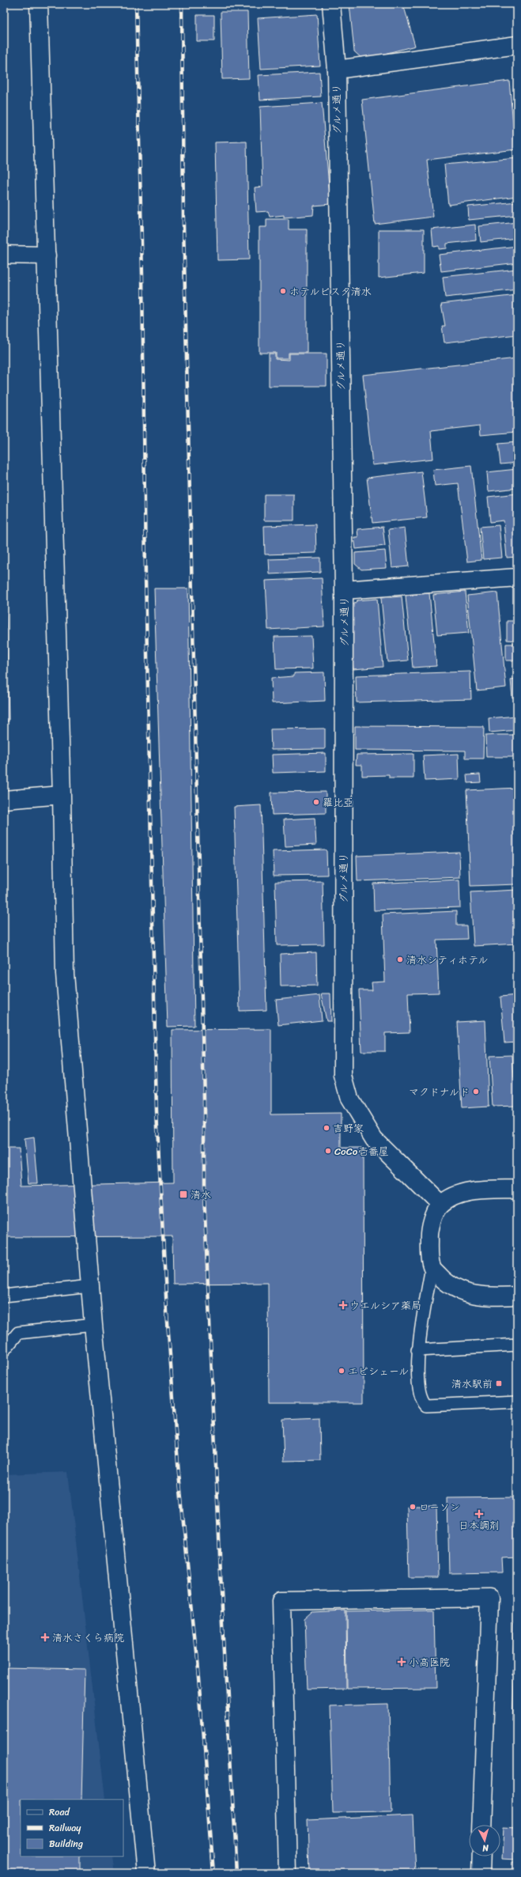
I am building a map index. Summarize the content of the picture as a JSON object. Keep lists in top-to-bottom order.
{
  "streets": {
    "street": ["グルメ通り"]
  },
  "places": {
    "other": [
      "ホテルビスタ清水",
      "羅比亞",
      "清水シティホテル",
      "マクドナルド",
      "吉野家",
      "CoCo壱番屋",
      "エピシェール",
      "ローソン"
    ],
    "transit": ["清水", "清水駅前"],
    "health": [
      "ウエルシア薬局",
      "日本調剤",
      "清水さくら病院",
      "小高医院"
    ]
  },
  "legend": ["Road", "Railway", "Building"],
  "north": "bottom"
}
